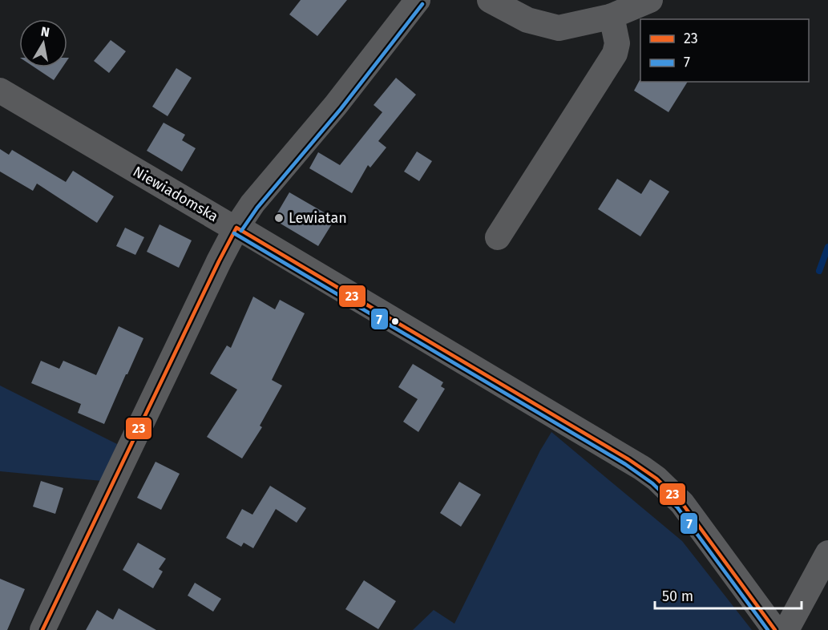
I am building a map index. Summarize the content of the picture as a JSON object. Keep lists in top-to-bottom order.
{
  "streets": {
    "street": ["Niewiadomska"]
  },
  "places": ["Lewiatan"],
  "lines": ["transit line 7", "transit line 23"],
  "legend": ["23", "7"],
  "scale_bar": "50 m",
  "north": "top"
}
